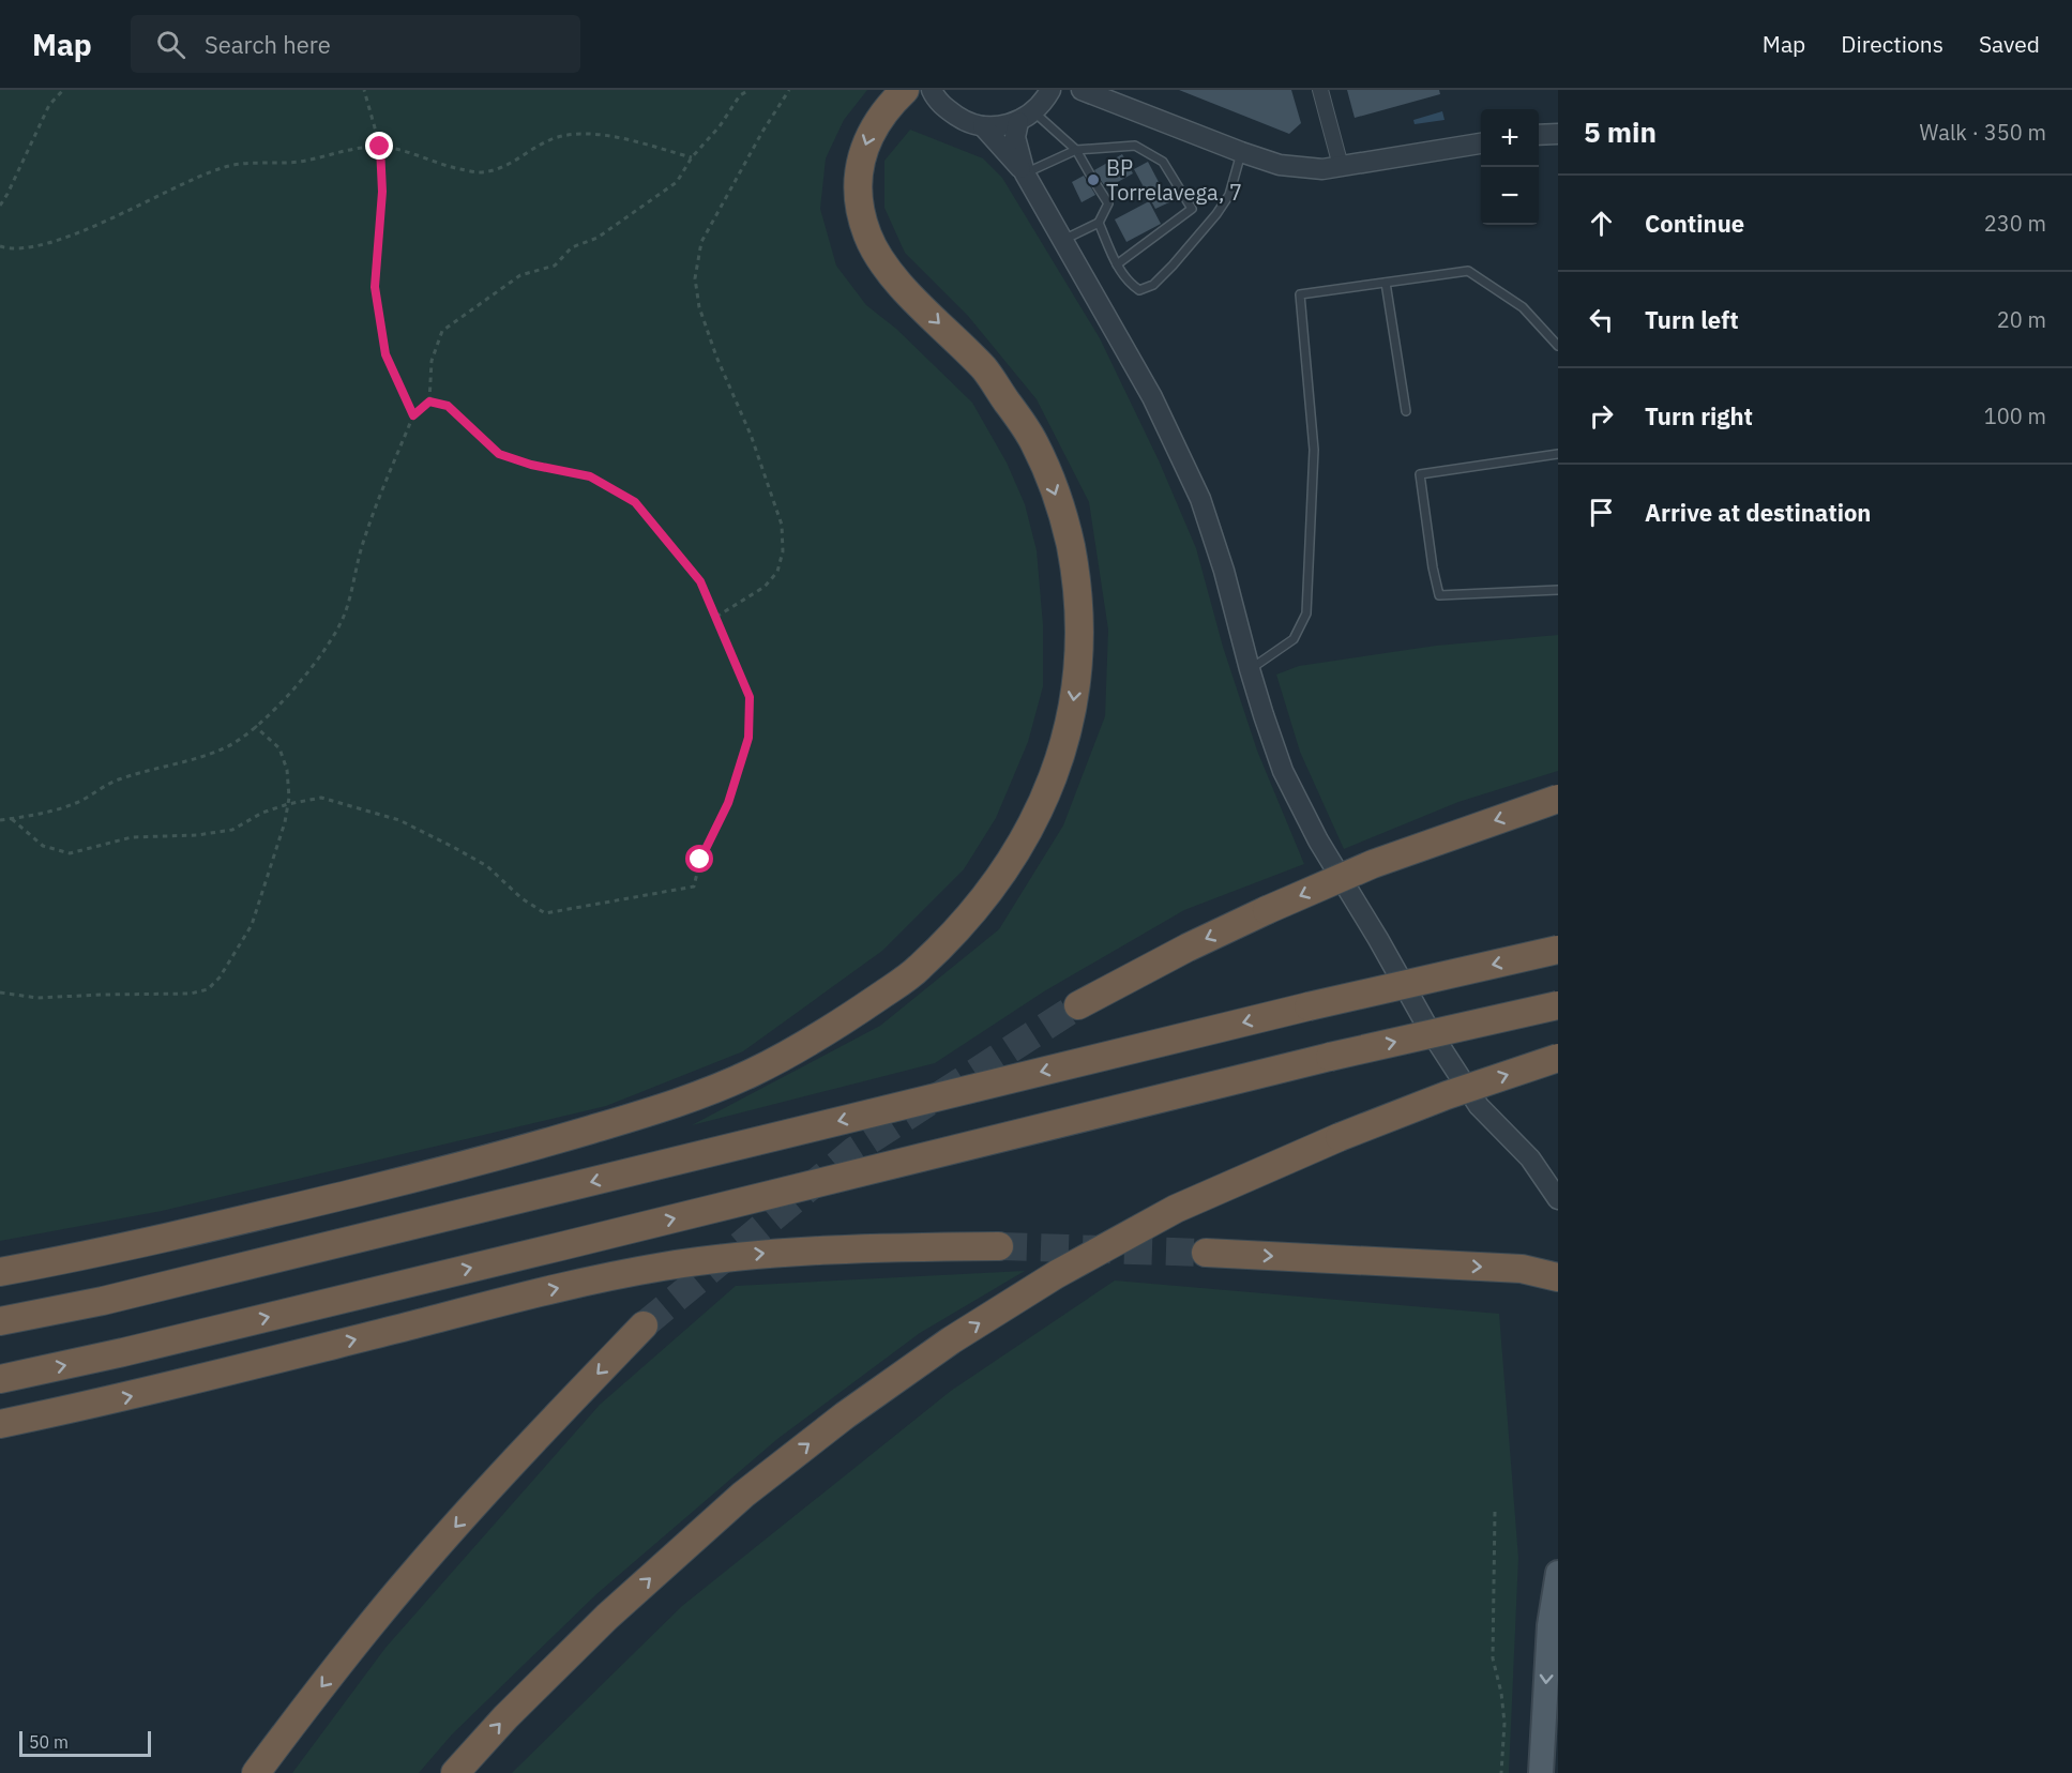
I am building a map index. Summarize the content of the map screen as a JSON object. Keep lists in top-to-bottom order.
{
  "places": ["BP Torrelavega, 7"],
  "scale_bar": "50 m",
  "page": {
    "header": "Map",
    "search": "Search here",
    "nav": ["Map", "Directions", "Saved"],
    "heading": ["5 min", "Walk · 350 m"],
    "map_buttons": ["+", "−"],
    "list": [
      ["Continue", "230 m"],
      ["Turn left", "20 m"],
      ["Turn right", "100 m"],
      "Arrive at destination"
    ],
    "scale": "50 m"
  }
}
